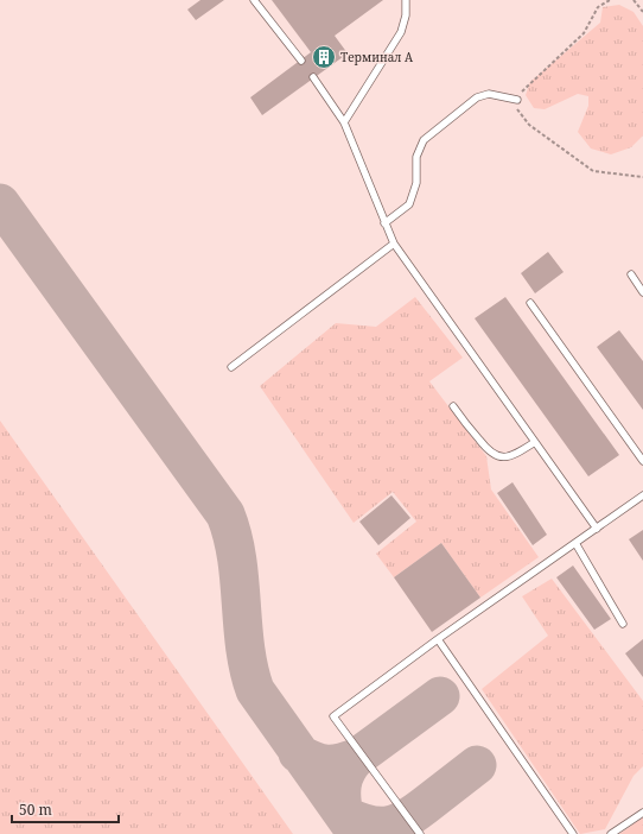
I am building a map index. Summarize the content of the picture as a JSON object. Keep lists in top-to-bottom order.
{
  "places": {
    "building": ["Терминал А"]
  },
  "scale_bar": "50 m"
}
